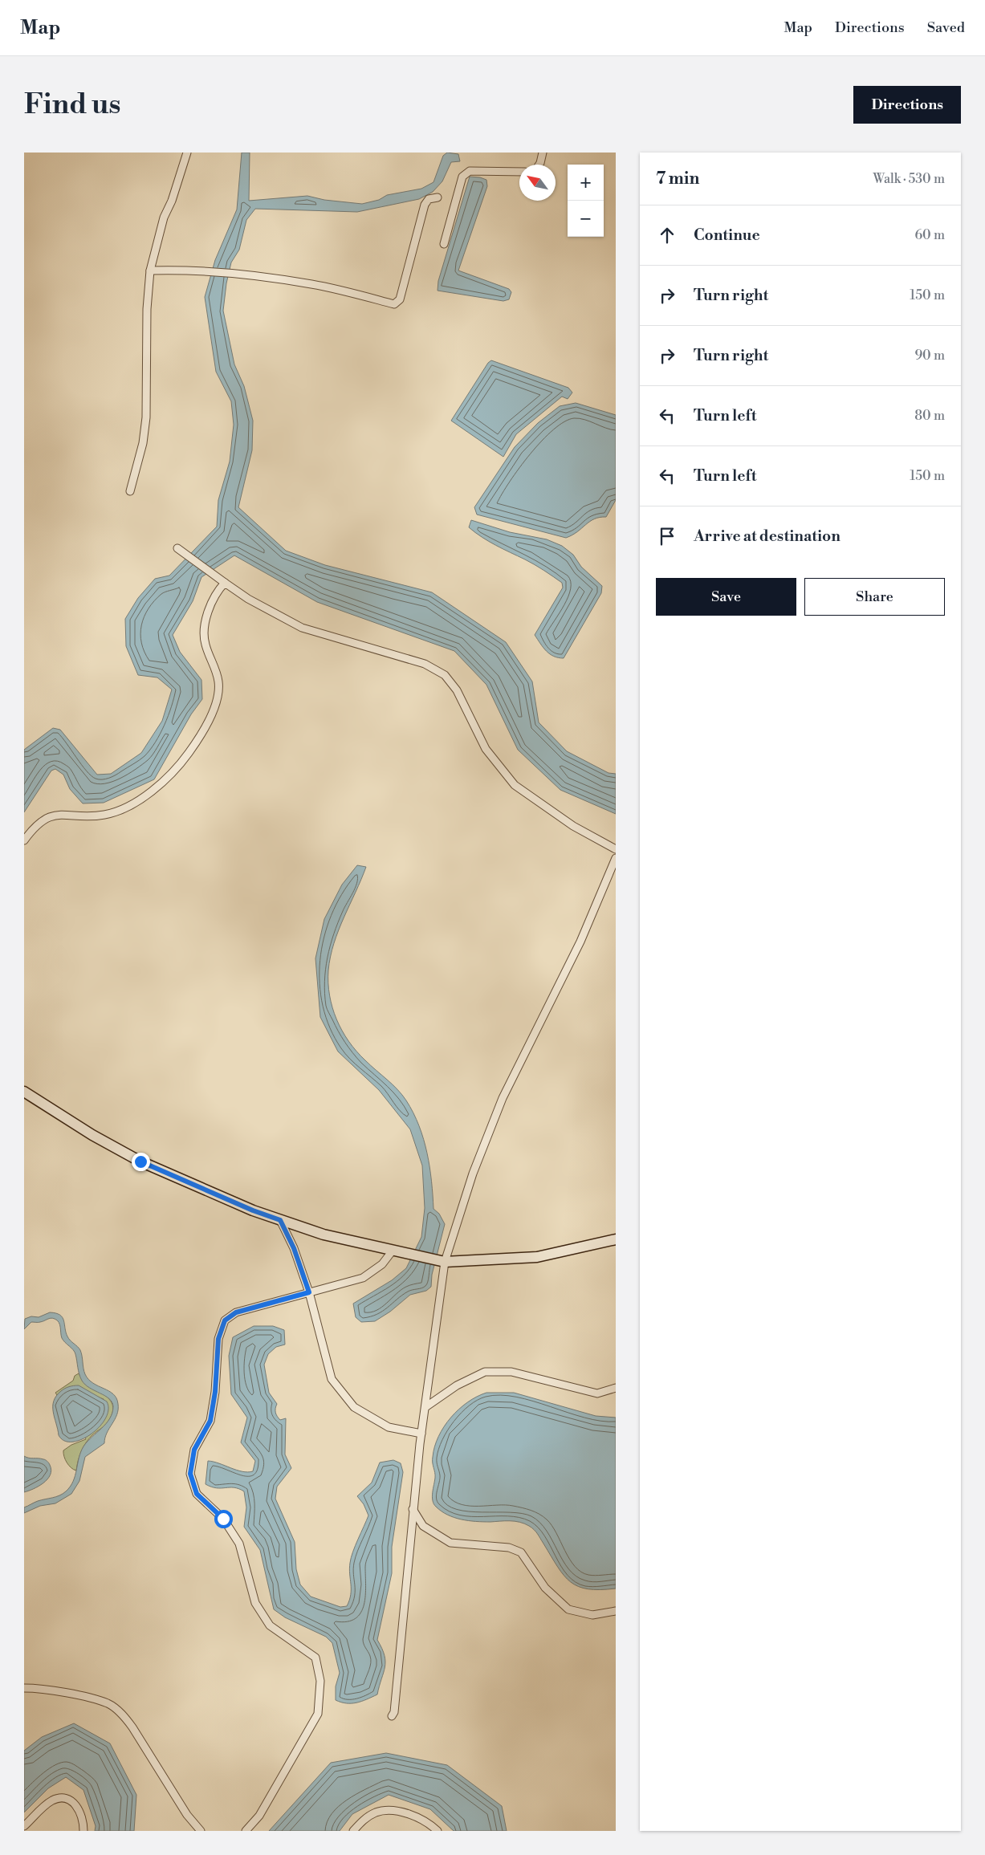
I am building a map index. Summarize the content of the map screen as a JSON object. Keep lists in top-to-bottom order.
{
  "north": "top left",
  "page": {
    "header": "Map",
    "nav": ["Map", "Directions", "Saved"],
    "buttons": [
      "Directions",
      ["Save", "Share"]
    ],
    "title": "Find us",
    "heading": ["7 min", "Walk · 530 m"],
    "map_buttons": ["+", "−"],
    "list": [
      ["Continue", "60 m"],
      ["Turn right", "150 m"],
      ["Turn right", "90 m"],
      ["Turn left", "80 m"],
      ["Turn left", "150 m"],
      "Arrive at destination"
    ]
  }
}
